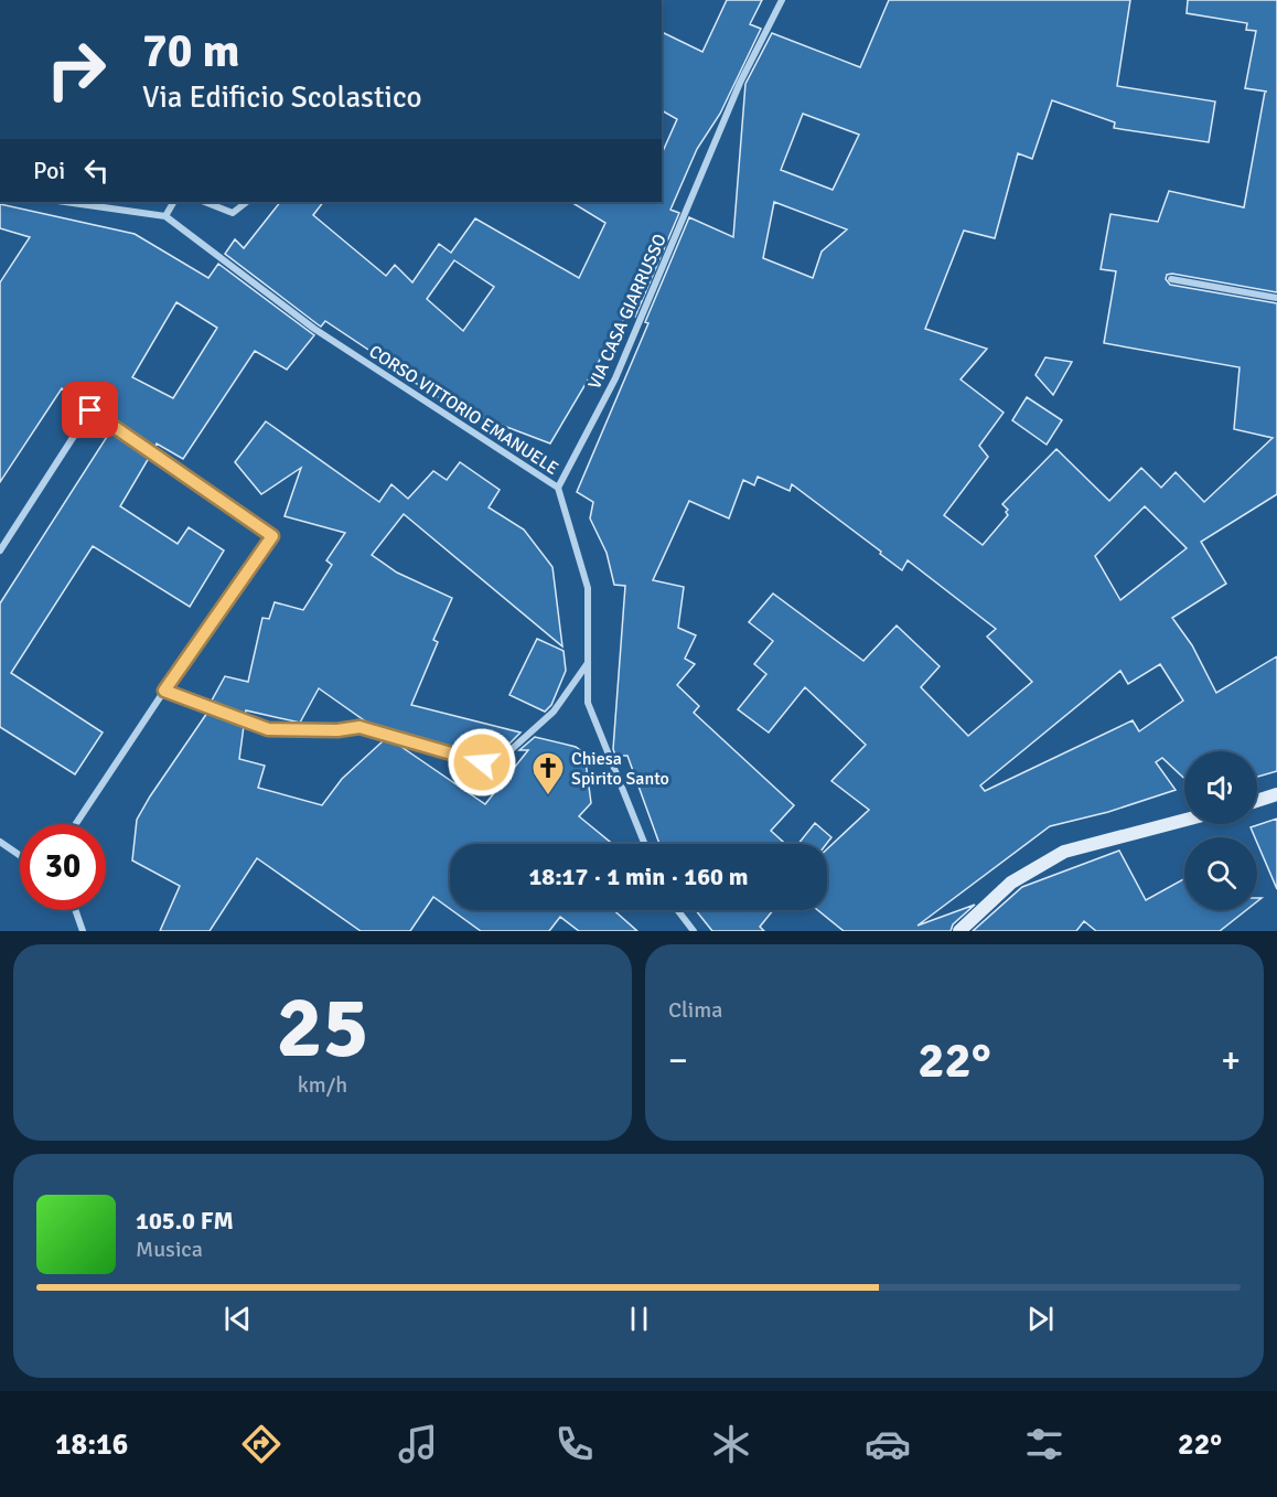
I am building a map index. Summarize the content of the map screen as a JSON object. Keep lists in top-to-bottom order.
{
  "streets": {
    "street": ["VIA CASA GIARRUSSO", "CORSO VITTORIO EMANUELE"]
  },
  "crossings": [
    ["VIA CASA GIARRUSSO", "CORSO VITTORIO EMANUELE"]
  ],
  "places": {
    "church": ["Chiesa Spirito Santo"]
  },
  "page": {
    "turn": ["70 m", "Via Edificio Scolastico"],
    "then": "Poi",
    "limit": "30",
    "trip": "18:17 · 1 min · 160 m",
    "tile": [
      ["25", "km/h"],
      "Clima"
    ],
    "heat": ["−", "22°", "+"],
    "song": ["105.0 FM", "Musica"],
    "tabs": ["18:16", "22°"]
  }
}
